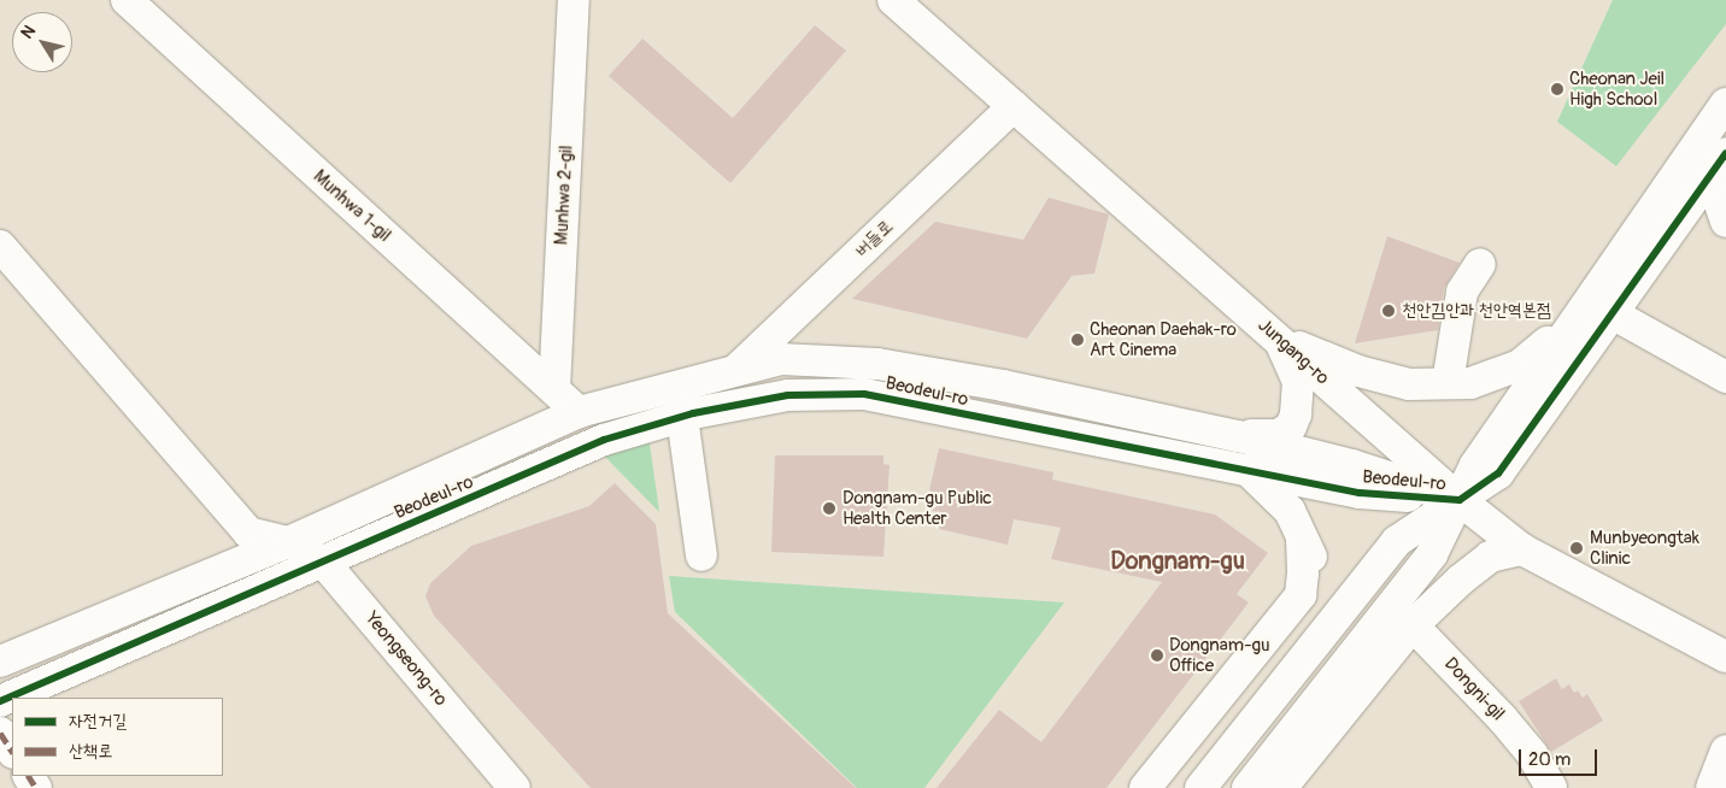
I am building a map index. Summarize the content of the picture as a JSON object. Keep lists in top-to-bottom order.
{
  "streets": {
    "street": [
      "Munhwa 2-gil",
      "Munhwa 1-gil",
      "버들로",
      "Jungang-ro",
      "Beodeul-ro",
      "Yeongseong-ro",
      "Dongni-gil"
    ]
  },
  "crossings": [
    ["Munhwa 2-gil", "Munhwa 1-gil"],
    ["Munhwa 1-gil", "Beodeul-ro"],
    ["버들로", "Jungang-ro"],
    ["버들로", "Beodeul-ro"],
    ["Jungang-ro", "Beodeul-ro"],
    ["Beodeul-ro", "Yeongseong-ro"]
  ],
  "districts": ["Dongnam-gu"],
  "places": [
    "Cheonan Jeil High School",
    "천안김안과 천안역본점",
    "Cheonan Daehak-ro Art Cinema",
    "Dongnam-gu Public Health Center",
    "Munbyeongtak Clinic",
    "Dongnam-gu Office"
  ],
  "legend": ["자전거길", "산책로"],
  "scale_bar": "20 m",
  "north": "top left"
}
